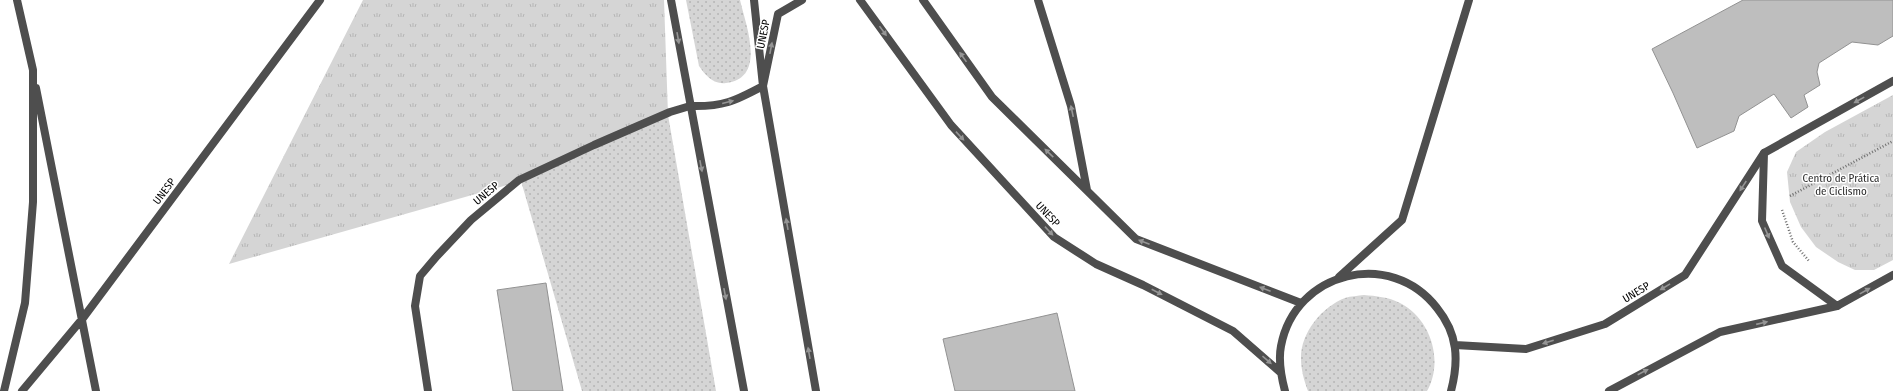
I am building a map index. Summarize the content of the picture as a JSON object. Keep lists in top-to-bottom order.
{
  "streets": {
    "street": ["UNESP"]
  },
  "parks": ["Centro de Prática de Ciclismo"]
}
